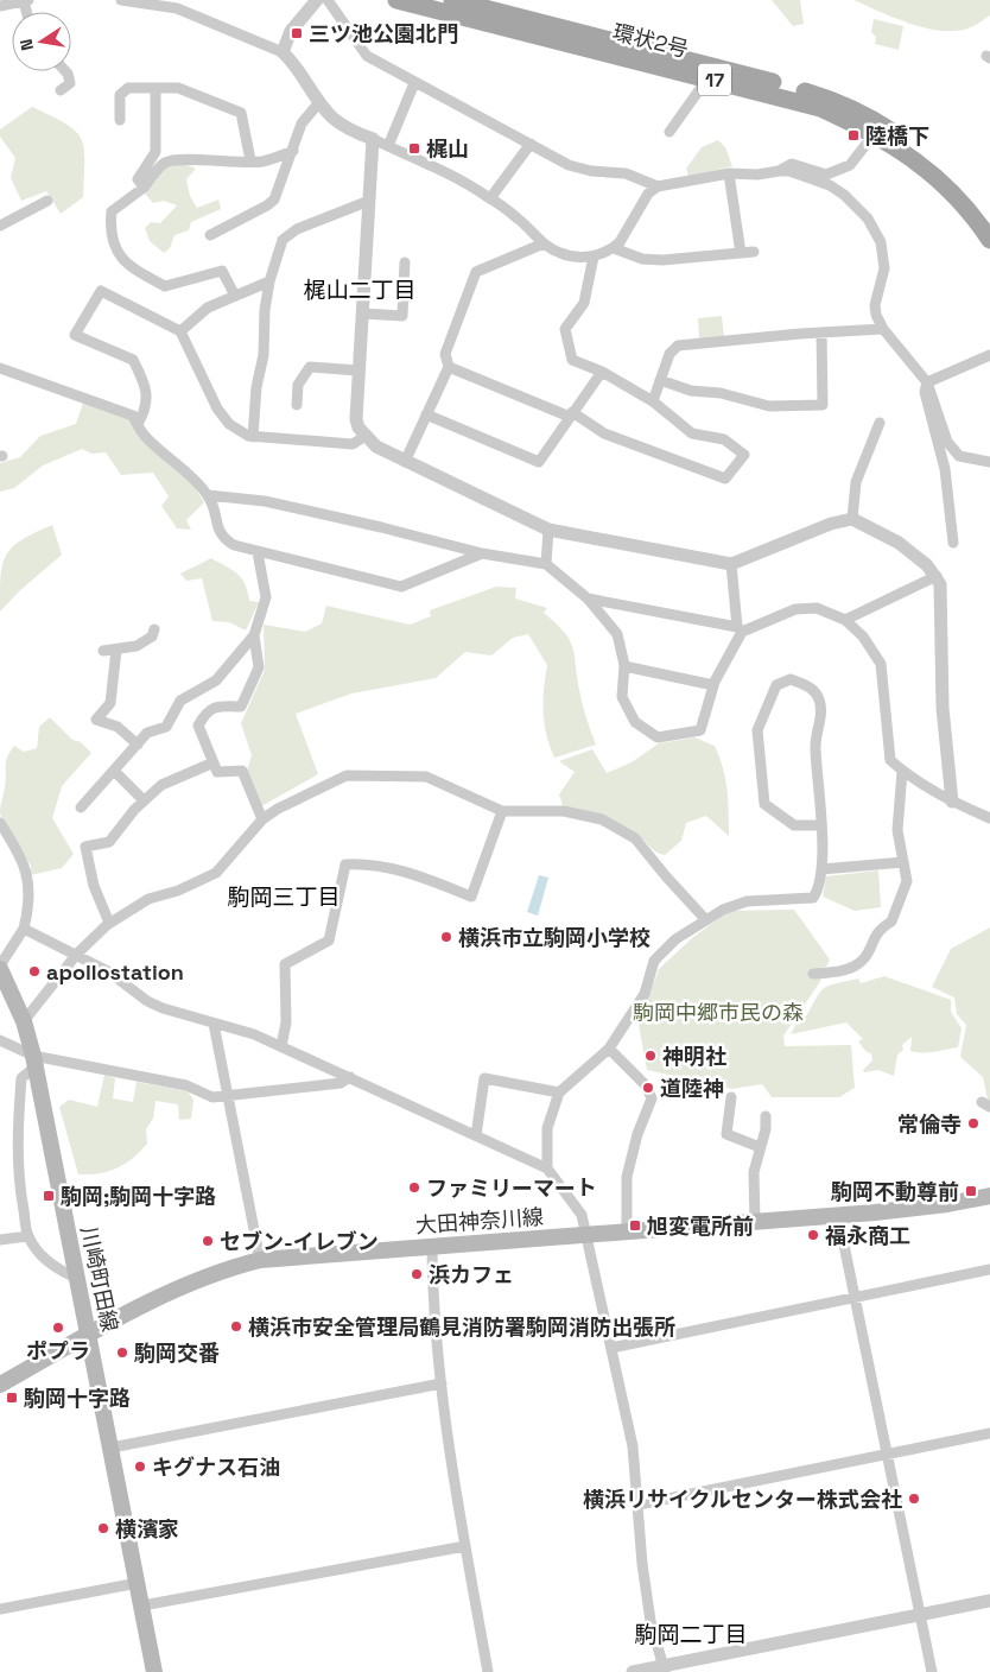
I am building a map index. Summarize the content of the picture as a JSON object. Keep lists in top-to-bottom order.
{
  "streets": {
    "main road": [
      "環状2号",
      "17",
      "大田神奈川線",
      "川崎町田線"
    ]
  },
  "crossings": [
    ["大田神奈川線", "川崎町田線"]
  ],
  "districts": ["梶山二丁目", "駒岡三丁目", "駒岡二丁目"],
  "parks": ["駒岡中郷市民の森"],
  "places": {
    "transit": [
      "三ツ池公園北門",
      "陸橋下",
      "梶山",
      "駒岡不動尊前",
      "駒岡;駒岡十字路",
      "旭変電所前",
      "駒岡十字路"
    ],
    "other": [
      "横浜市立駒岡小学校",
      "apollostation",
      "神明社",
      "道陸神",
      "常倫寺",
      "ファミリーマート",
      "福永商工",
      "セブン-イレブン",
      "浜カフェ",
      "横浜市安全管理局鶴見消防署駒岡消防出張所",
      "ポプラ",
      "駒岡交番",
      "キグナス石油",
      "横浜リサイクルセンター株式会社",
      "横濱家"
    ]
  },
  "north": "left"
}
